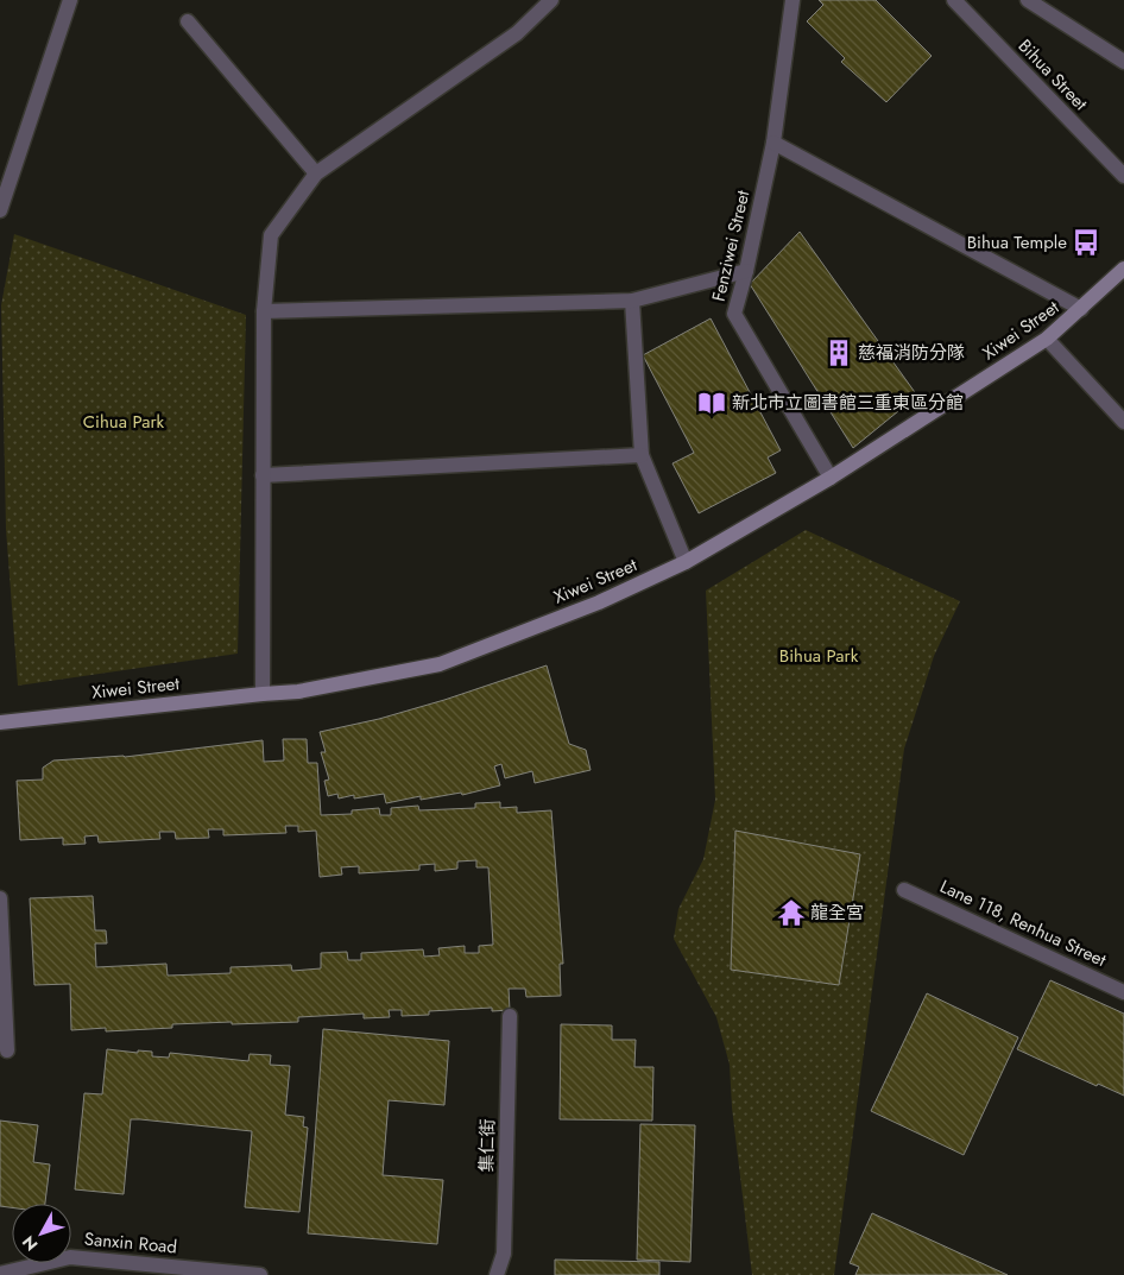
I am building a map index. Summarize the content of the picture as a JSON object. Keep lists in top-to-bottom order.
{
  "streets": {
    "street": [
      "Bihua Street",
      "Fenziwei Street",
      "Xiwei Street",
      "Lane 118, Renhua Street",
      "集仁街",
      "Sanxin Road"
    ]
  },
  "crossings": [
    ["Fenziwei Street", "Xiwei Street"]
  ],
  "parks": ["Cihua Park", "Bihua Park"],
  "places": {
    "bus stop": ["Bihua Temple"],
    "building": ["慈福消防分隊"],
    "library": ["新北市立圖書館三重東區分館"],
    "temple": ["龍全宮"]
  },
  "north": "bottom left"
}
